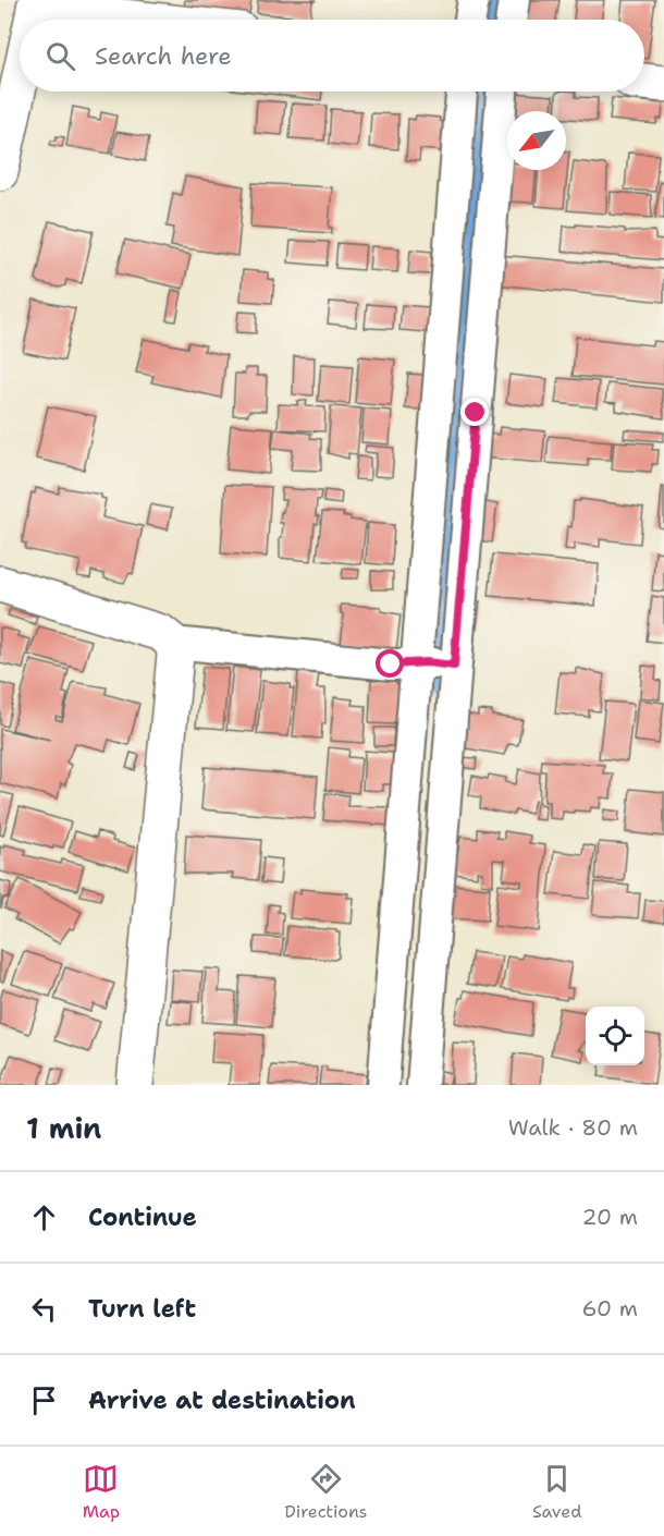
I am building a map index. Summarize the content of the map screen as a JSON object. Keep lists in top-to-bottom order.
{
  "north": "bottom left",
  "page": {
    "search": "Search here",
    "heading": ["1 min", "Walk · 80 m"],
    "list": [
      ["Continue", "20 m"],
      ["Turn left", "60 m"],
      "Arrive at destination"
    ],
    "nav": ["Map", "Directions", "Saved"]
  }
}
